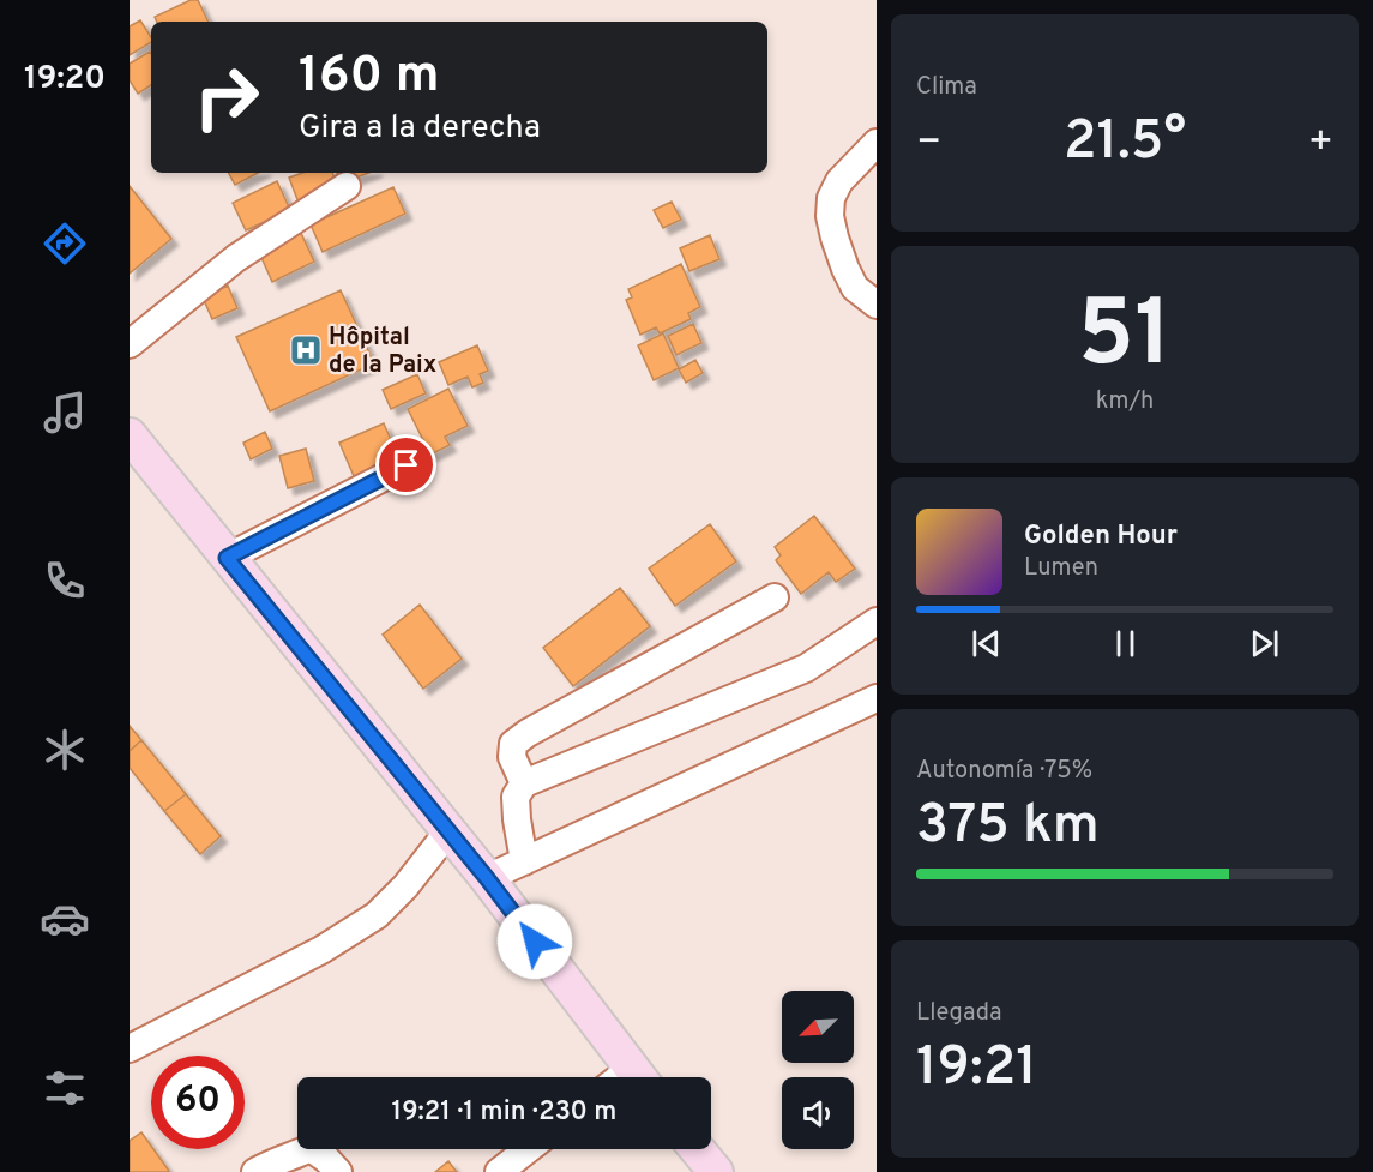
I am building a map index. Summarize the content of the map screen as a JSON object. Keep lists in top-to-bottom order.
{
  "places": {
    "hospital": ["Hôpital de la Paix"]
  },
  "north": "bottom left",
  "page": {
    "tabs": "19:20",
    "tile": [
      "Clima",
      ["51", "km/h"],
      ["Autonomía · 75%", "375 km"],
      ["Llegada", "19:21"]
    ],
    "turn": ["160 m", "Gira a la derecha"],
    "heat": ["−", "21.5°", "+"],
    "song": ["Golden Hour", "Lumen"],
    "limit": "60",
    "trip": "19:21 · 1 min · 230 m"
  }
}
